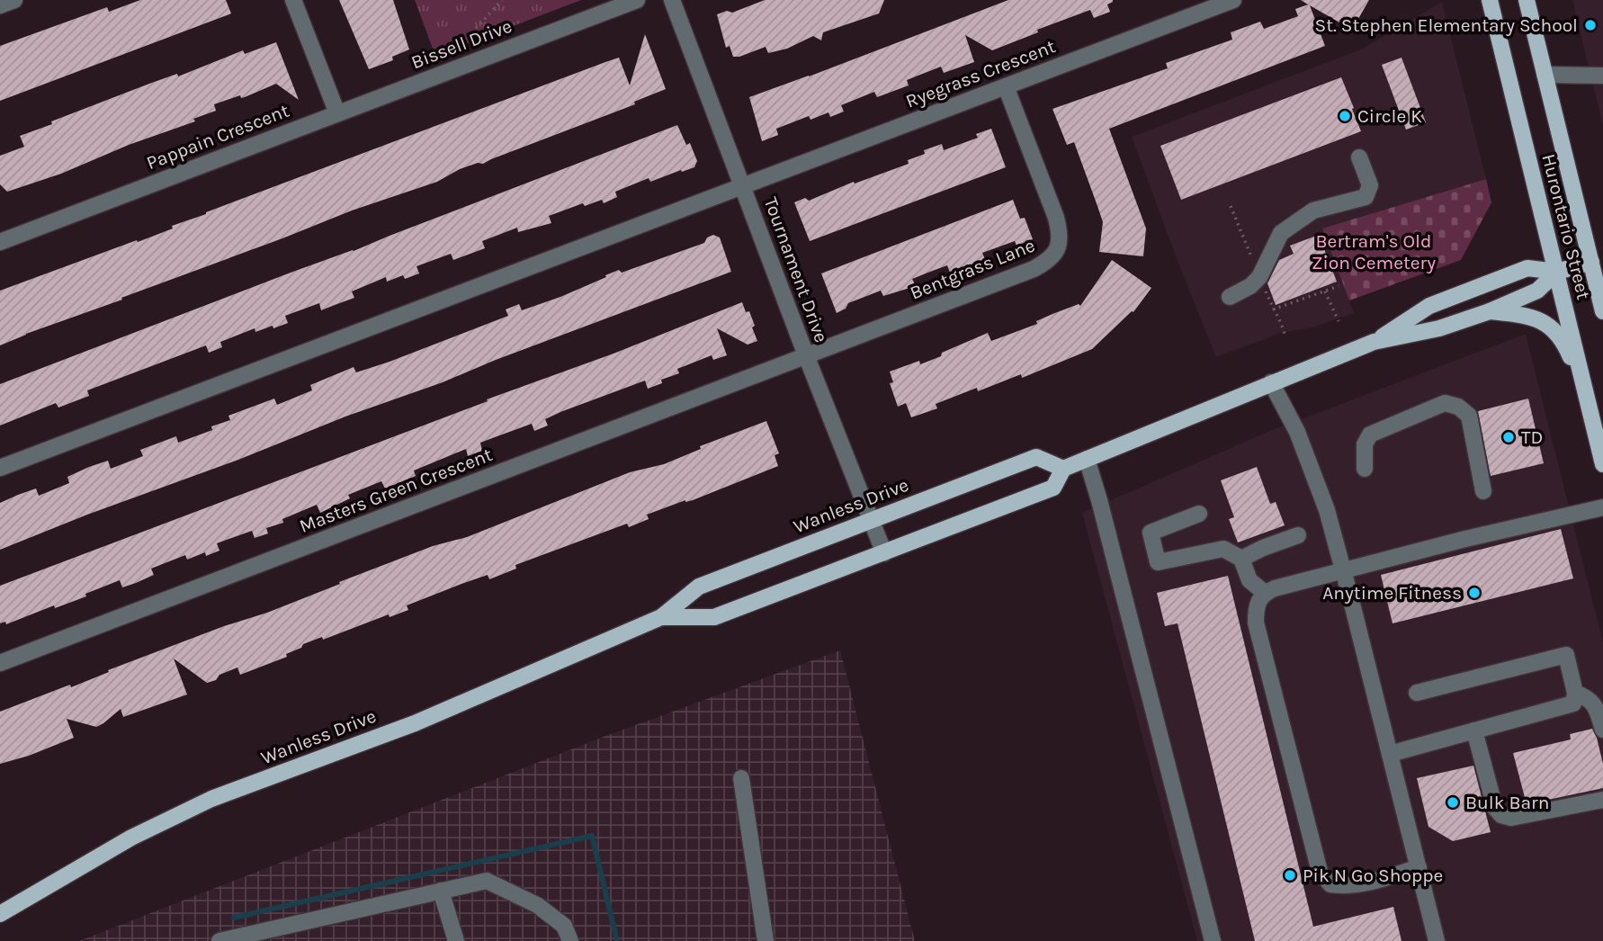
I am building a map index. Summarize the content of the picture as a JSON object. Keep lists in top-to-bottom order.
{
  "streets": {
    "main road": ["Hurontario Street", "Wanless Drive"],
    "street": [
      "Bissell Drive",
      "Ryegrass Crescent",
      "Pappain Crescent",
      "Bentgrass Lane",
      "Tournament Drive",
      "Masters Green Crescent"
    ]
  },
  "crossings": [
    ["Bissell Drive", "Pappain Crescent"],
    ["Ryegrass Crescent", "Bentgrass Lane"],
    ["Ryegrass Crescent", "Tournament Drive"],
    ["Hurontario Street", "Wanless Drive"],
    ["Bentgrass Lane", "Tournament Drive"],
    ["Bentgrass Lane", "Masters Green Crescent"],
    ["Tournament Drive", "Masters Green Crescent"],
    ["Tournament Drive", "Wanless Drive"]
  ],
  "parks": ["Bertram's Old Zion Cemetery"],
  "places": [
    "St. Stephen Elementary School",
    "Circle K",
    "TD",
    "Anytime Fitness",
    "Bulk Barn",
    "Pik N Go Shoppe"
  ]
}
